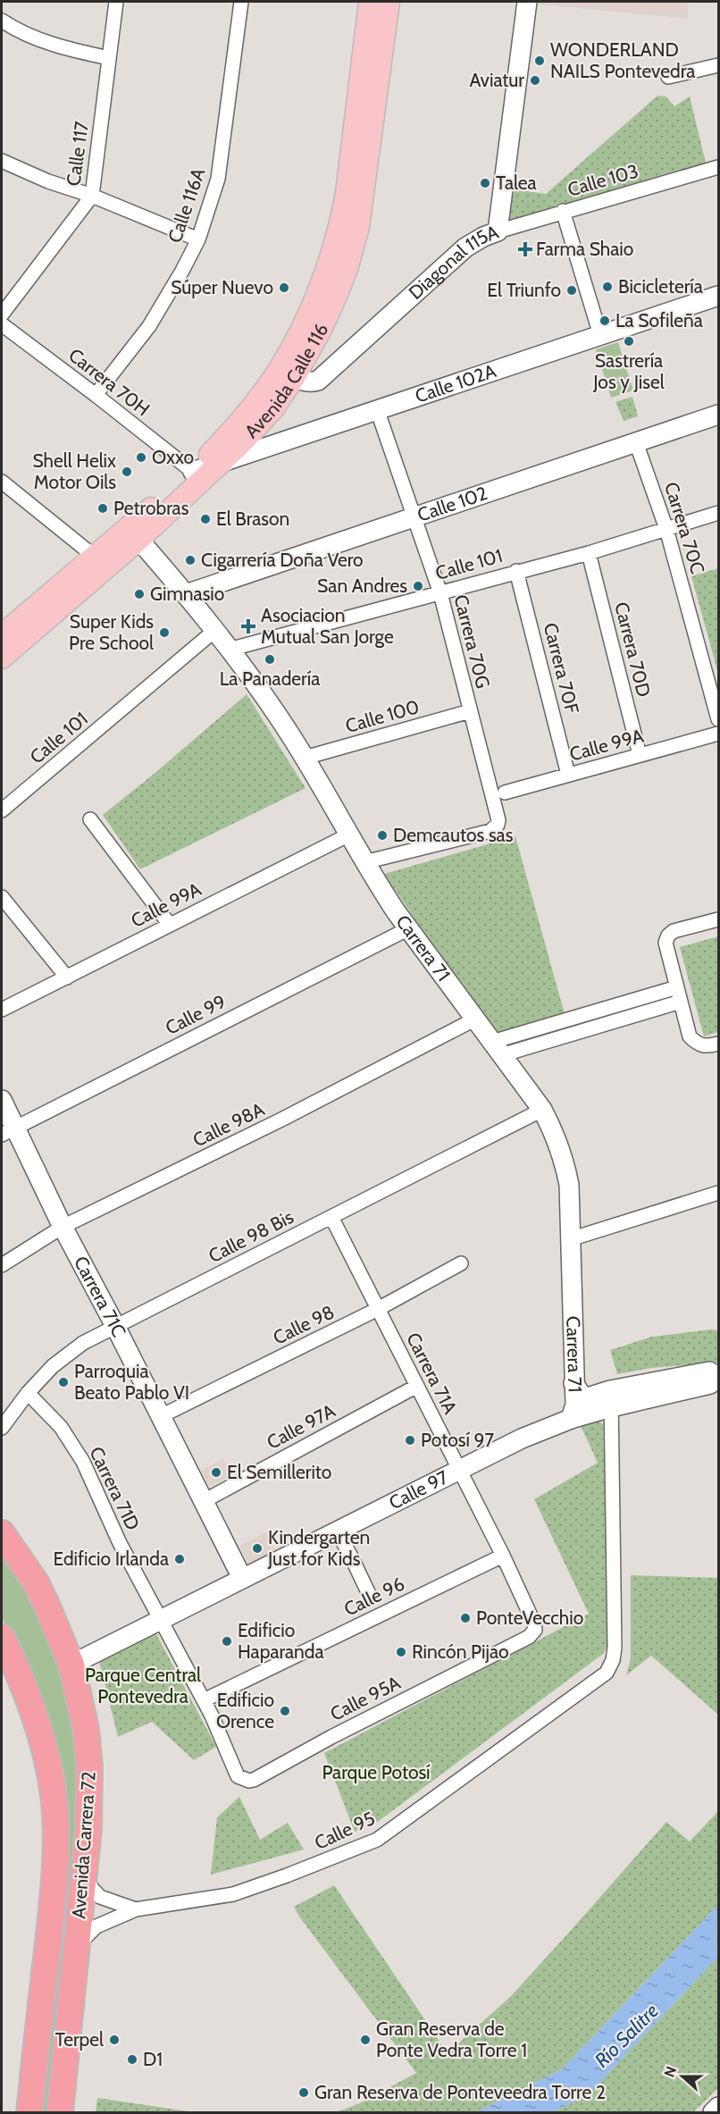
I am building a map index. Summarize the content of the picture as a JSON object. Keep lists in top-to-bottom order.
{
  "streets": {
    "highway": ["Avenida Carrera 72"],
    "main road": ["Avenida Calle 116"],
    "street": [
      "Calle 117",
      "Calle 103",
      "Calle 116A",
      "Diagonal 115A",
      "Carrera 70H",
      "Calle 102A",
      "Calle 102",
      "Carrera 70C",
      "Calle 101",
      "Carrera 70G",
      "Carrera 70D",
      "Carrera 70F",
      "Calle 100",
      "Calle 99A",
      "Carrera 71",
      "Calle 99",
      "Calle 98A",
      "Calle 98 Bis",
      "Carrera 71C",
      "Calle 98",
      "Carrera 71A",
      "Calle 97A",
      "Carrera 71D",
      "Calle 97",
      "Calle 96",
      "Calle 95A",
      "Calle 95"
    ]
  },
  "crossings": [
    ["Calle 103", "Diagonal 115A"],
    ["Calle 116A", "Carrera 70H"],
    ["Diagonal 115A", "Avenida Calle 116"],
    ["Avenida Calle 116", "Carrera 70H"],
    ["Avenida Calle 116", "Calle 102A"],
    ["Avenida Calle 116", "Carrera 71"],
    ["Carrera 70H", "Calle 102A"],
    ["Calle 102A", "Carrera 70G"],
    ["Calle 102", "Carrera 70C"],
    ["Calle 102", "Carrera 70G"],
    ["Calle 102", "Carrera 71"],
    ["Carrera 70C", "Calle 101"],
    ["Calle 101", "Carrera 70G"],
    ["Calle 101", "Carrera 70D"],
    ["Calle 101", "Carrera 70F"],
    ["Calle 101", "Carrera 71"],
    ["Carrera 70G", "Calle 100"],
    ["Carrera 70G", "Carrera 71"],
    ["Carrera 70D", "Calle 99A"],
    ["Carrera 70F", "Calle 99A"],
    ["Calle 100", "Carrera 71"],
    ["Calle 99A", "Carrera 71"],
    ["Carrera 71", "Calle 99"],
    ["Carrera 71", "Calle 98A"],
    ["Carrera 71", "Calle 98 Bis"],
    ["Carrera 71", "Calle 97"],
    ["Calle 99", "Carrera 71C"],
    ["Calle 98A", "Carrera 71C"],
    ["Calle 98 Bis", "Carrera 71C"],
    ["Calle 98 Bis", "Carrera 71A"],
    ["Calle 98 Bis", "Carrera 71D"],
    ["Carrera 71C", "Calle 98"],
    ["Carrera 71C", "Calle 97A"],
    ["Carrera 71C", "Calle 97"],
    ["Calle 98", "Carrera 71A"],
    ["Carrera 71A", "Calle 97A"],
    ["Carrera 71A", "Calle 97"],
    ["Carrera 71A", "Calle 96"],
    ["Carrera 71A", "Calle 95A"],
    ["Carrera 71D", "Calle 97"],
    ["Carrera 71D", "Calle 96"],
    ["Carrera 71D", "Calle 95A"],
    ["Calle 97", "Calle 95"],
    ["Calle 97", "Avenida Carrera 72"],
    ["Calle 95", "Avenida Carrera 72"]
  ],
  "water": ["Río Salitre"],
  "parks": ["Parque Central Pontevedra", "Parque Potosí"],
  "places": {
    "other": [
      "WONDERLAND NAILS Pontevedra",
      "Aviatur",
      "Talea",
      "Bicicletería",
      "Súper Nuevo",
      "El Triunfo",
      "La Sofileña",
      "Sastrería Jos y Jisel",
      "Oxxo",
      "Shell Helix Motor Oils",
      "Petrobras",
      "El Brason",
      "Cigarrería Doña Vero",
      "San Andres",
      "Gimnasio",
      "Super Kids Pre School",
      "La Panadería",
      "Demcautos sas",
      "Parroquia Beato Pablo VI",
      "Potosí 97",
      "El Semillerito",
      "Kindergarten Just for Kids",
      "Edificio Irlanda",
      "PonteVecchio",
      "Edificio Haparanda",
      "Rincón Pijao",
      "Edificio Orence",
      "Terpel",
      "Gran Reserva de Ponte Vedra Torre 1",
      "D1",
      "Gran Reserva de Ponteveedra Torre 2"
    ],
    "health": ["Farma Shaio", "Asociacion Mutual San Jorge"]
  },
  "north": "left"
}
